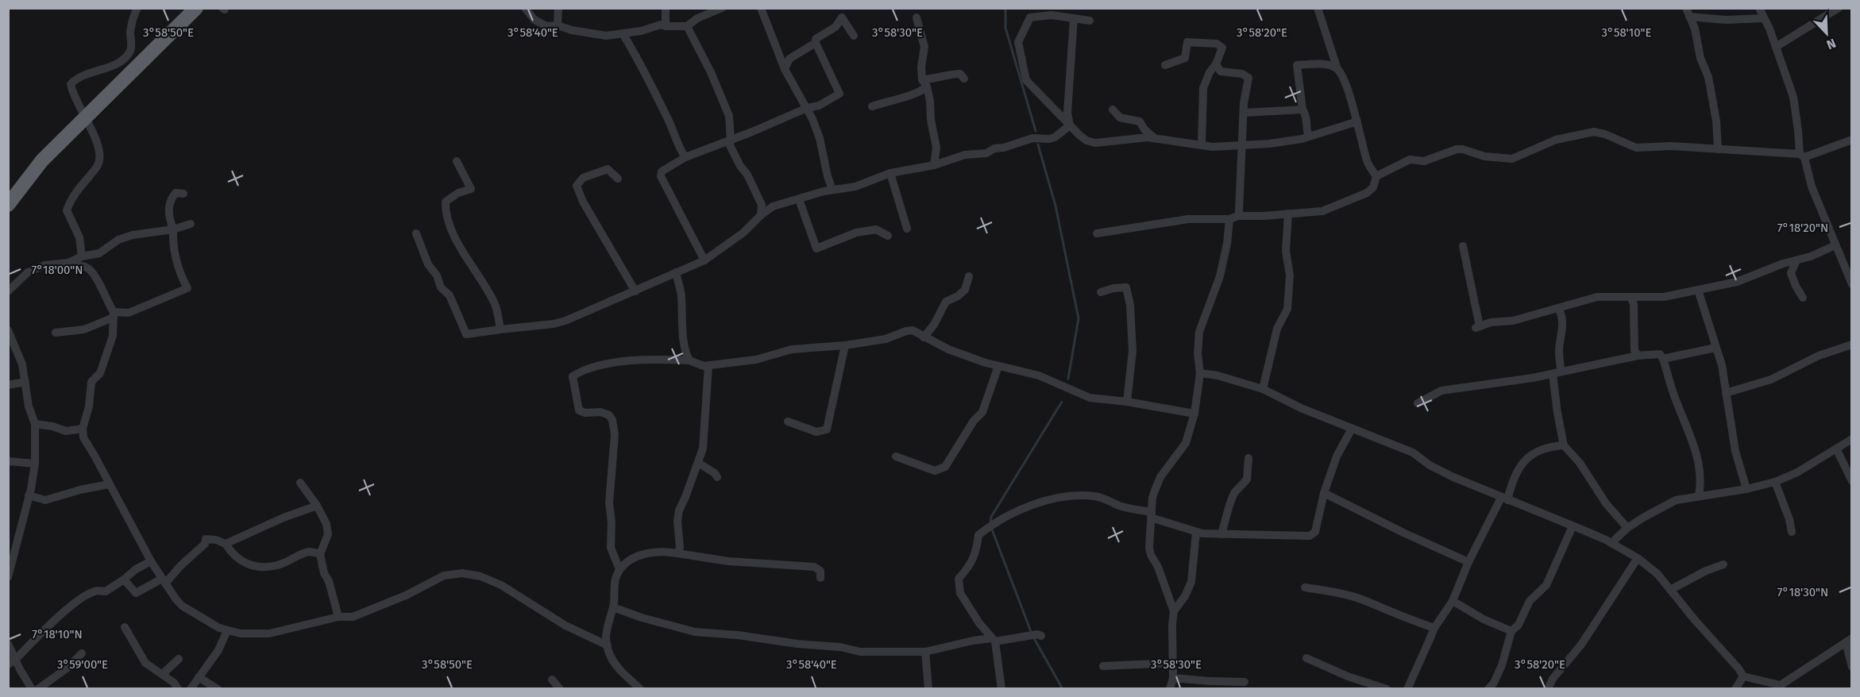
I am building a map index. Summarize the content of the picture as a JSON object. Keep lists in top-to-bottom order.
{
  "north": "bottom right",
  "coordinates": [
    "3°58'50\"E",
    "3°58'40\"E",
    "3°58'30\"E",
    "3°58'20\"E",
    "3°58'10\"E",
    "7°18'20\"N",
    "7°18'00\"N",
    "7°18'30\"N",
    "7°18'10\"N",
    "3°59'00\"E"
  ]
}
